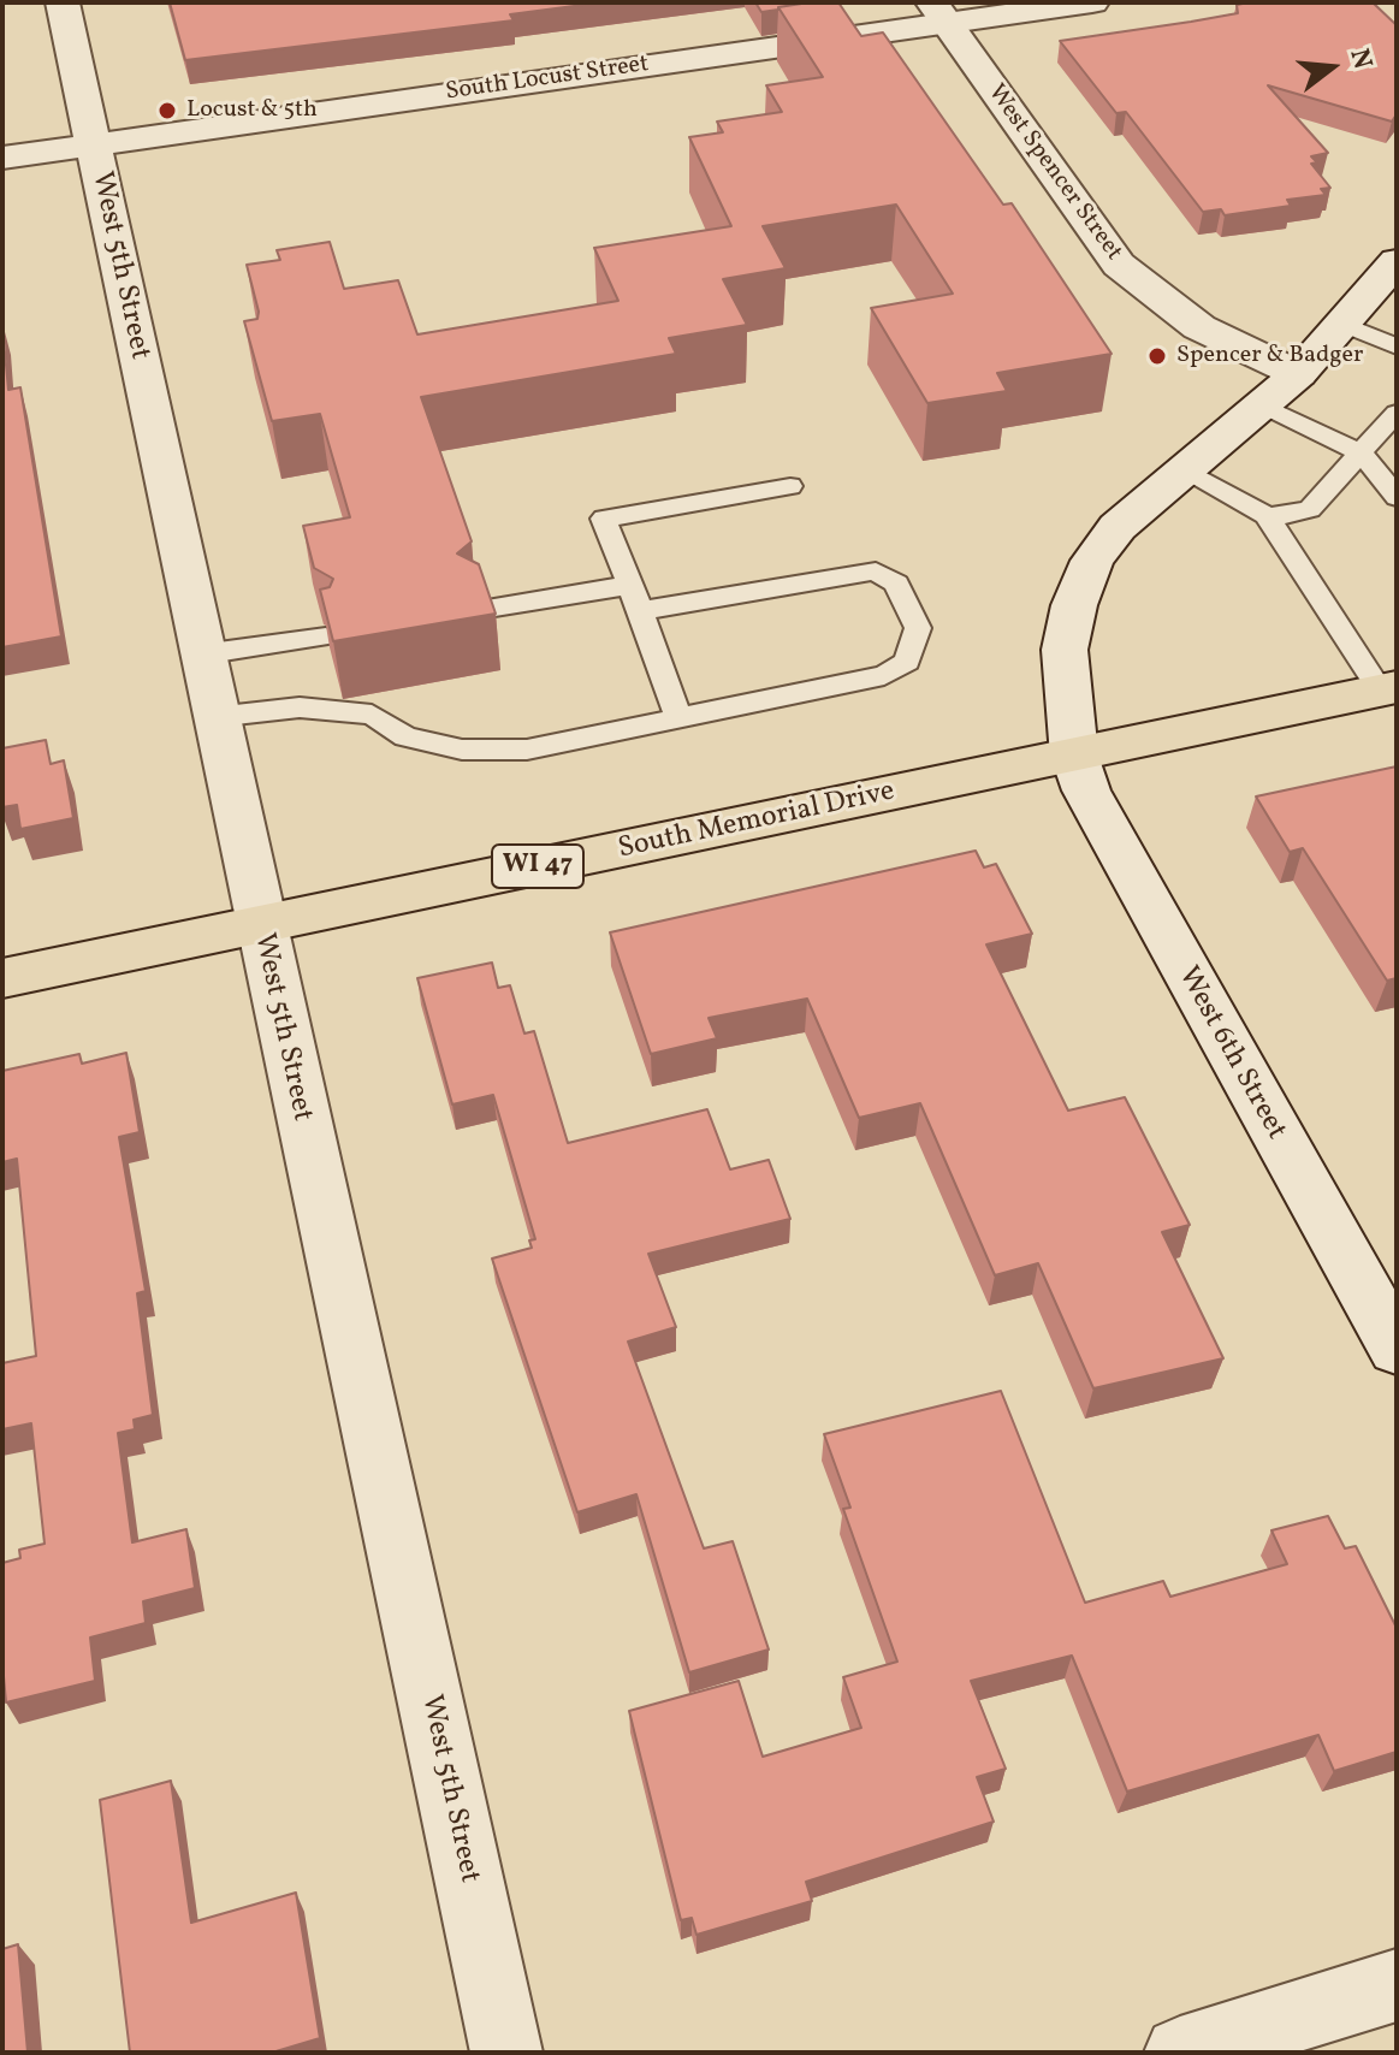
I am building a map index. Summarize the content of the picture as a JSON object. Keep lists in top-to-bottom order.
{
  "streets": {
    "main road": ["South Memorial Drive", "WI 47"],
    "street": [
      "South Locust Street",
      "West Spencer Street",
      "West 5th Street",
      "West 6th Street"
    ]
  },
  "crossings": [
    ["South Locust Street", "West Spencer Street"],
    ["South Locust Street", "West 5th Street"],
    ["West Spencer Street", "West 6th Street"],
    ["West 5th Street", "South Memorial Drive"],
    ["South Memorial Drive", "West 6th Street"]
  ],
  "places": ["Locust & 5th", "Spencer & Badger"],
  "north": "right"
}
